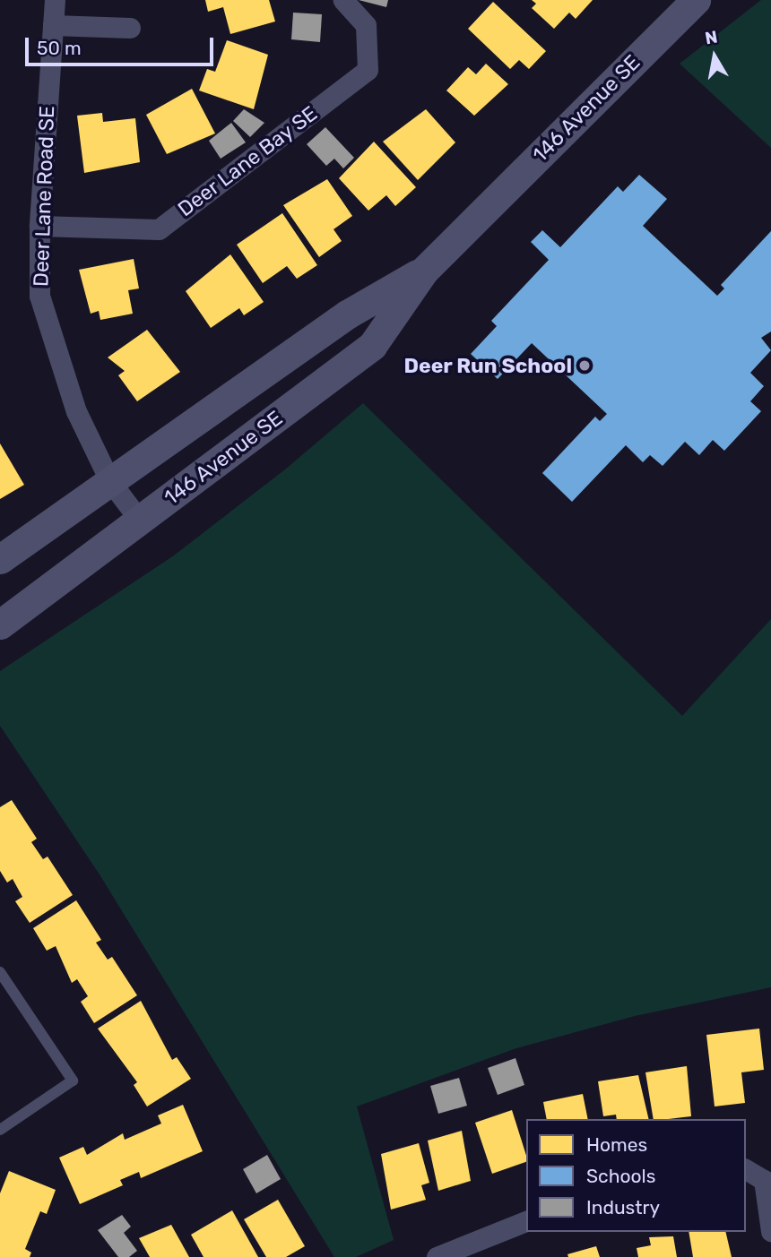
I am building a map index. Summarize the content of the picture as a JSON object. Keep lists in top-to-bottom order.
{
  "streets": {
    "street": ["146 Avenue SE", "Deer Lane Bay SE", "Deer Lane Road SE"]
  },
  "crossings": [
    ["146 Avenue SE", "Deer Lane Road SE"],
    ["Deer Lane Bay SE", "Deer Lane Road SE"]
  ],
  "places": ["Deer Run School"],
  "legend": ["Homes", "Schools", "Industry"],
  "scale_bar": "50 m",
  "north": "top"
}
